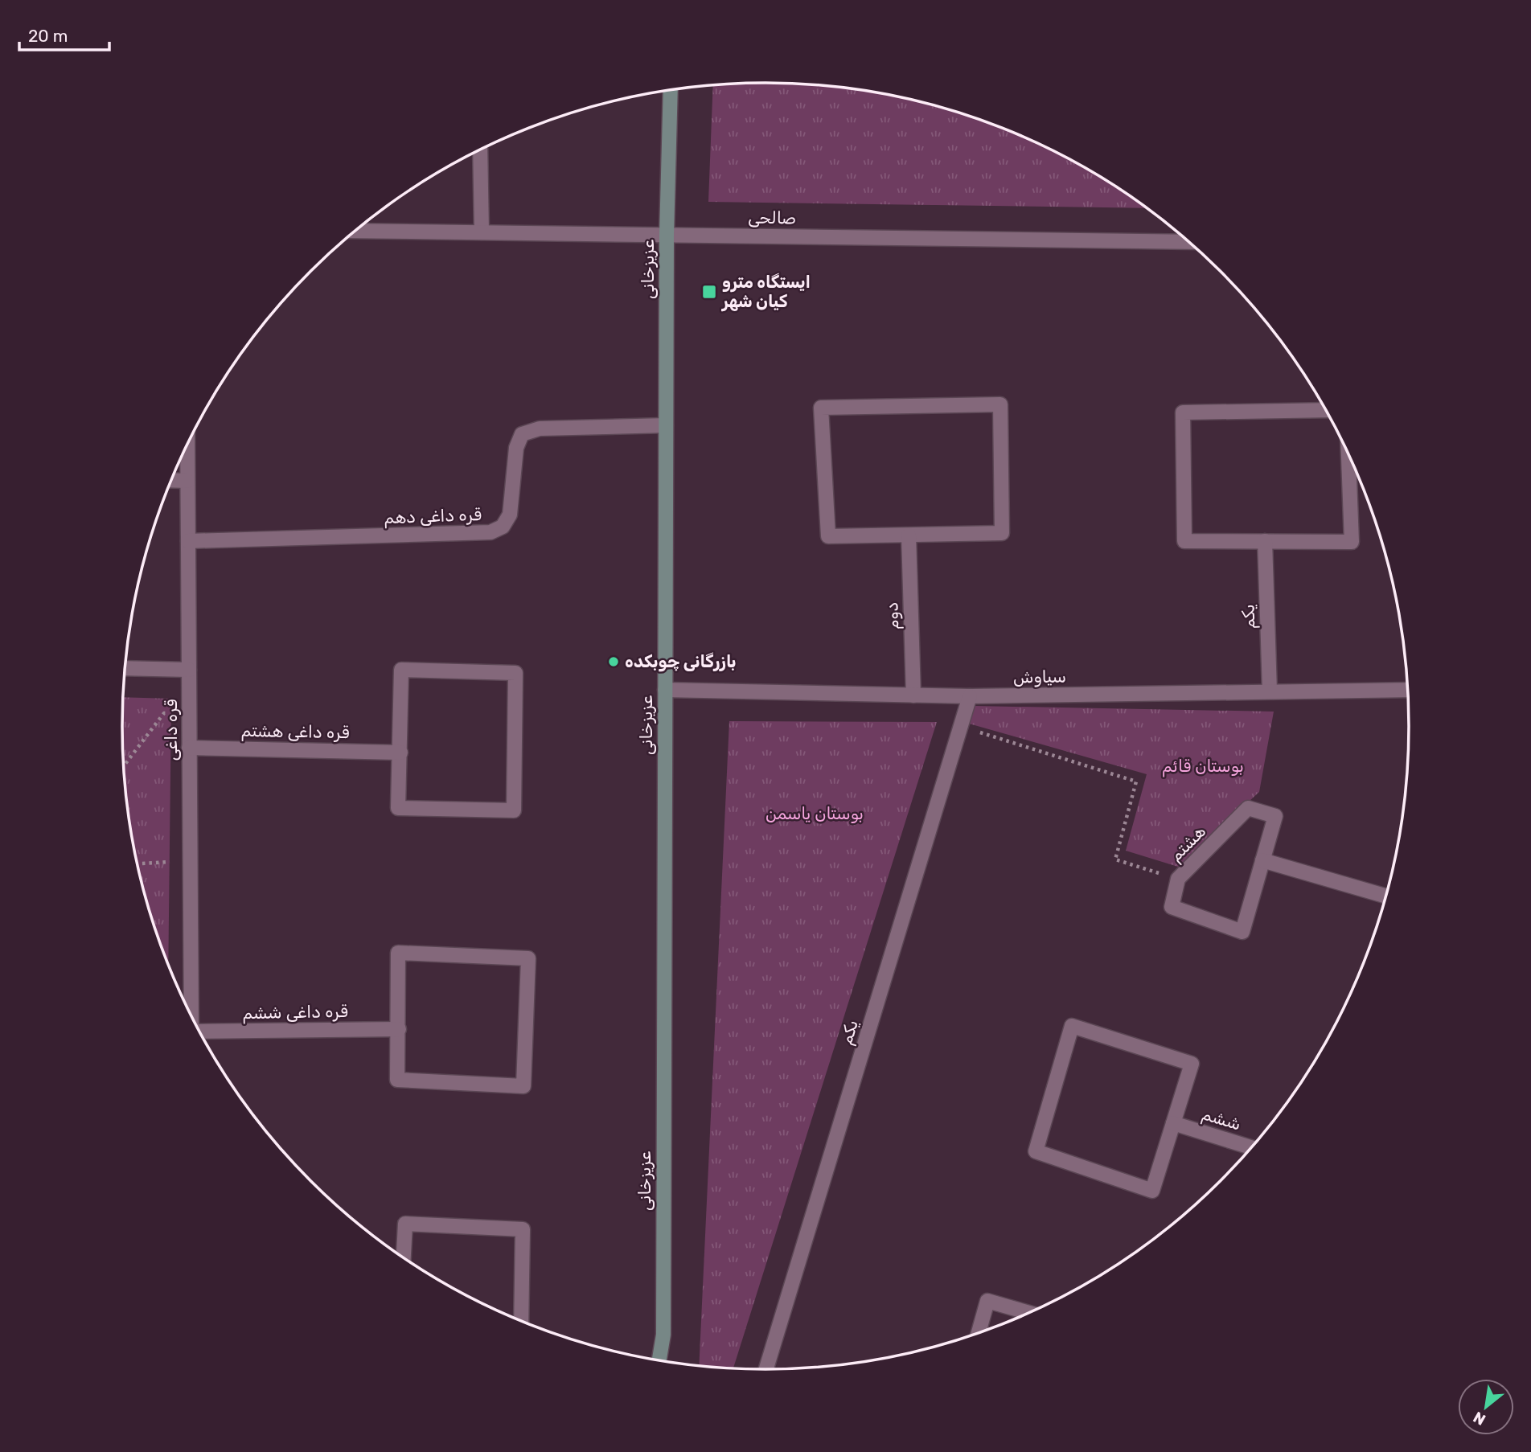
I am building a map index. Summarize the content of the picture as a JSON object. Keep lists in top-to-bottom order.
{
  "streets": {
    "main road": ["عزیزخانی"],
    "street": [
      "صالحی",
      "قره داغی دهم",
      "دوم",
      "یکم",
      "سیاوش",
      "قره داغی",
      "قره داغی هشتم",
      "هشتم",
      "قره داغی ششم",
      "ششم"
    ]
  },
  "crossings": [
    ["صالحی", "عزیزخانی"],
    ["عزیزخانی", "قره داغی دهم"],
    ["عزیزخانی", "سیاوش"],
    ["قره داغی دهم", "قره داغی"],
    ["دوم", "سیاوش"],
    ["یکم", "سیاوش"],
    ["قره داغی", "قره داغی هشتم"]
  ],
  "parks": ["بوستان قائم", "بوستان یاسمن"],
  "places": {
    "transit": ["ایستگاه مترو کیان شهر"],
    "other": ["بازرگانی چوبکده"]
  },
  "scale_bar": "20 m",
  "north": "bottom left"
}
